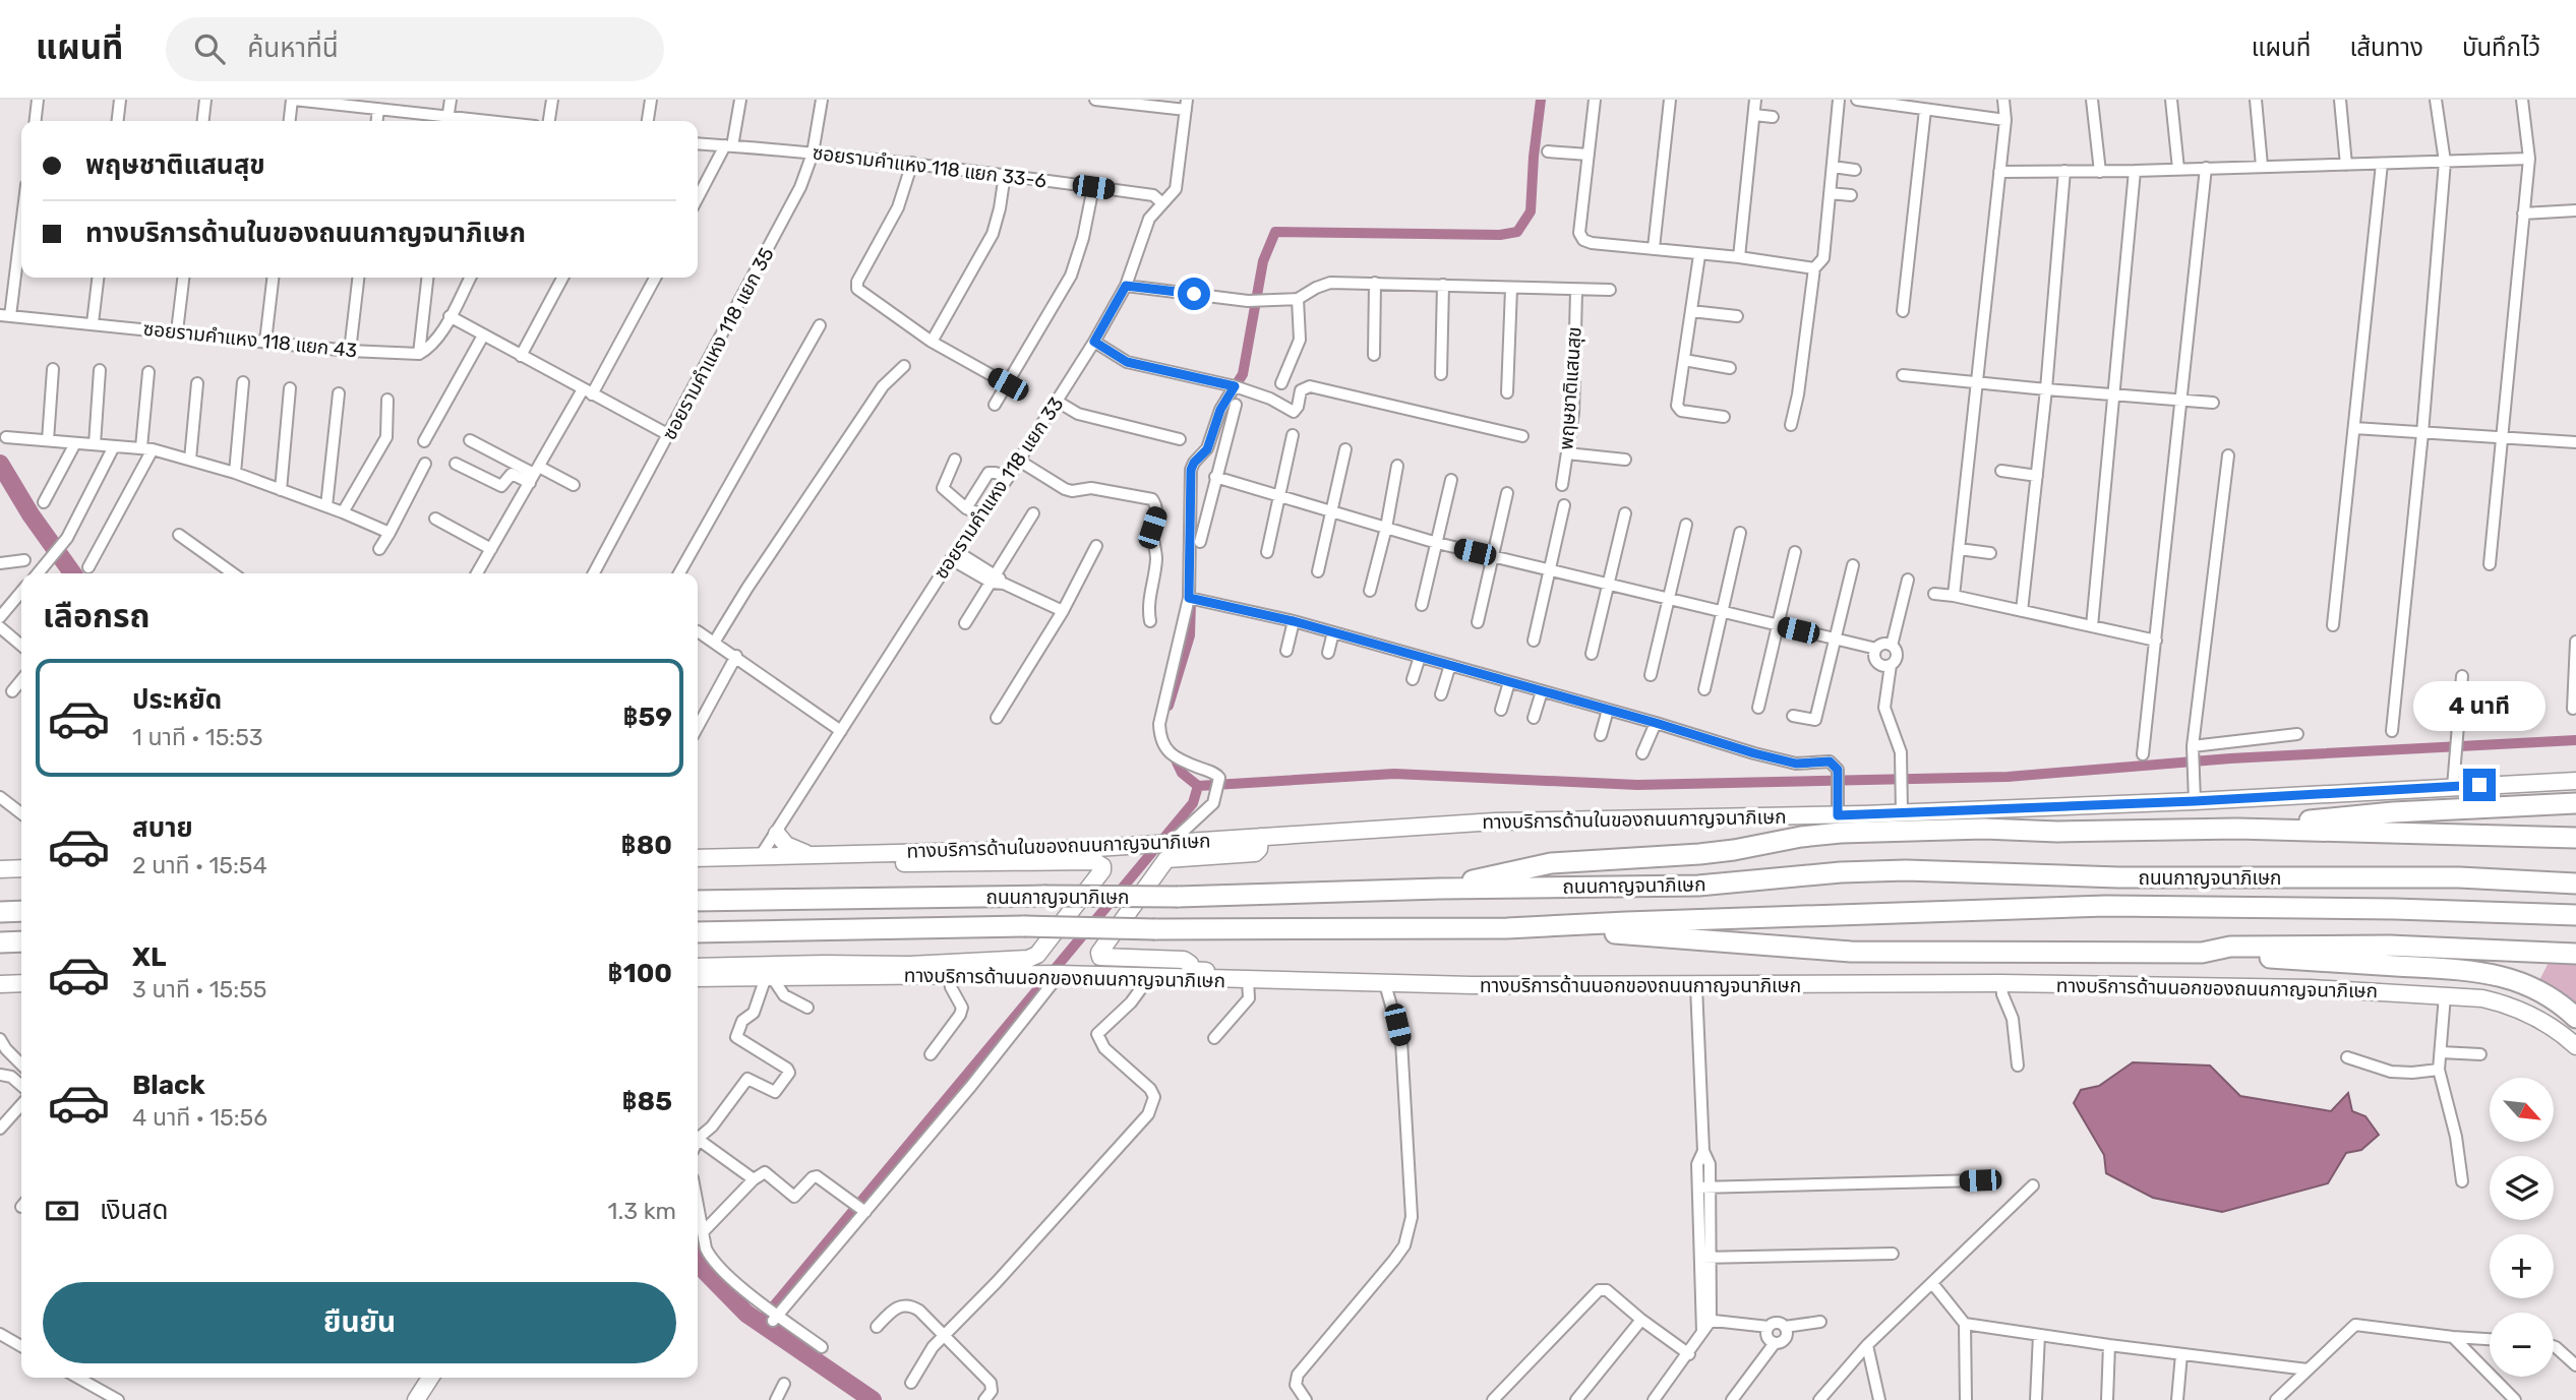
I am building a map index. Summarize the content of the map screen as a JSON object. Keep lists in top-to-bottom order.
{
  "streets": {
    "highway": ["ถนนกาญจนาภิเษก"],
    "main road": ["ทางบริการด้านในของถนนกาญจนาภิเษก", "ทางบริการด้านนอกของถนนกาญจนาภิเษก"],
    "street": [
      "ซอยรามคำแหง 118 แยก 33-6",
      "ซอยรามคำแหง 118 แยก 43",
      "ซอยรามคำแหง 118 แยก 35",
      "พฤษชาติแสนสุข",
      "ซอยรามคำแหง 118 แยก 33"
    ]
  },
  "crossings": [
    ["ซอยรามคำแหง 118 แยก 33-6", "ซอยรามคำแหง 118 แยก 35"],
    ["ซอยรามคำแหง 118 แยก 33-6", "ซอยรามคำแหง 118 แยก 33"],
    ["ซอยรามคำแหง 118 แยก 33", "ทางบริการด้านในของถนนกาญจนาภิเษก"]
  ],
  "north": "bottom right",
  "page": {
    "header": "แผนที่",
    "search": "ค้นหาที่นี่",
    "nav": ["แผนที่", "เส้นทาง", "บันทึกไว้"],
    "banner": ["พฤษชาติแสนสุข", "ทางบริการด้านในของถนนกาญจนาภิเษก"],
    "heading": "เลือกรถ",
    "list": [
      {
        "name": "ประหยัด",
        "note": "1 นาที · 15:53",
        "value": "฿59"
      },
      {
        "name": "สบาย",
        "note": "2 นาที · 15:54",
        "value": "฿80"
      },
      {
        "name": "XL",
        "note": "3 นาที · 15:55",
        "value": "฿100"
      },
      {
        "name": "Black",
        "note": "4 นาที · 15:56",
        "value": "฿85"
      }
    ],
    "bubble": "4 นาที",
    "map_buttons": ["+", "−"],
    "pay": ["เงินสด", "1.3 km"],
    "buttons": "ยืนยัน"
  }
}
